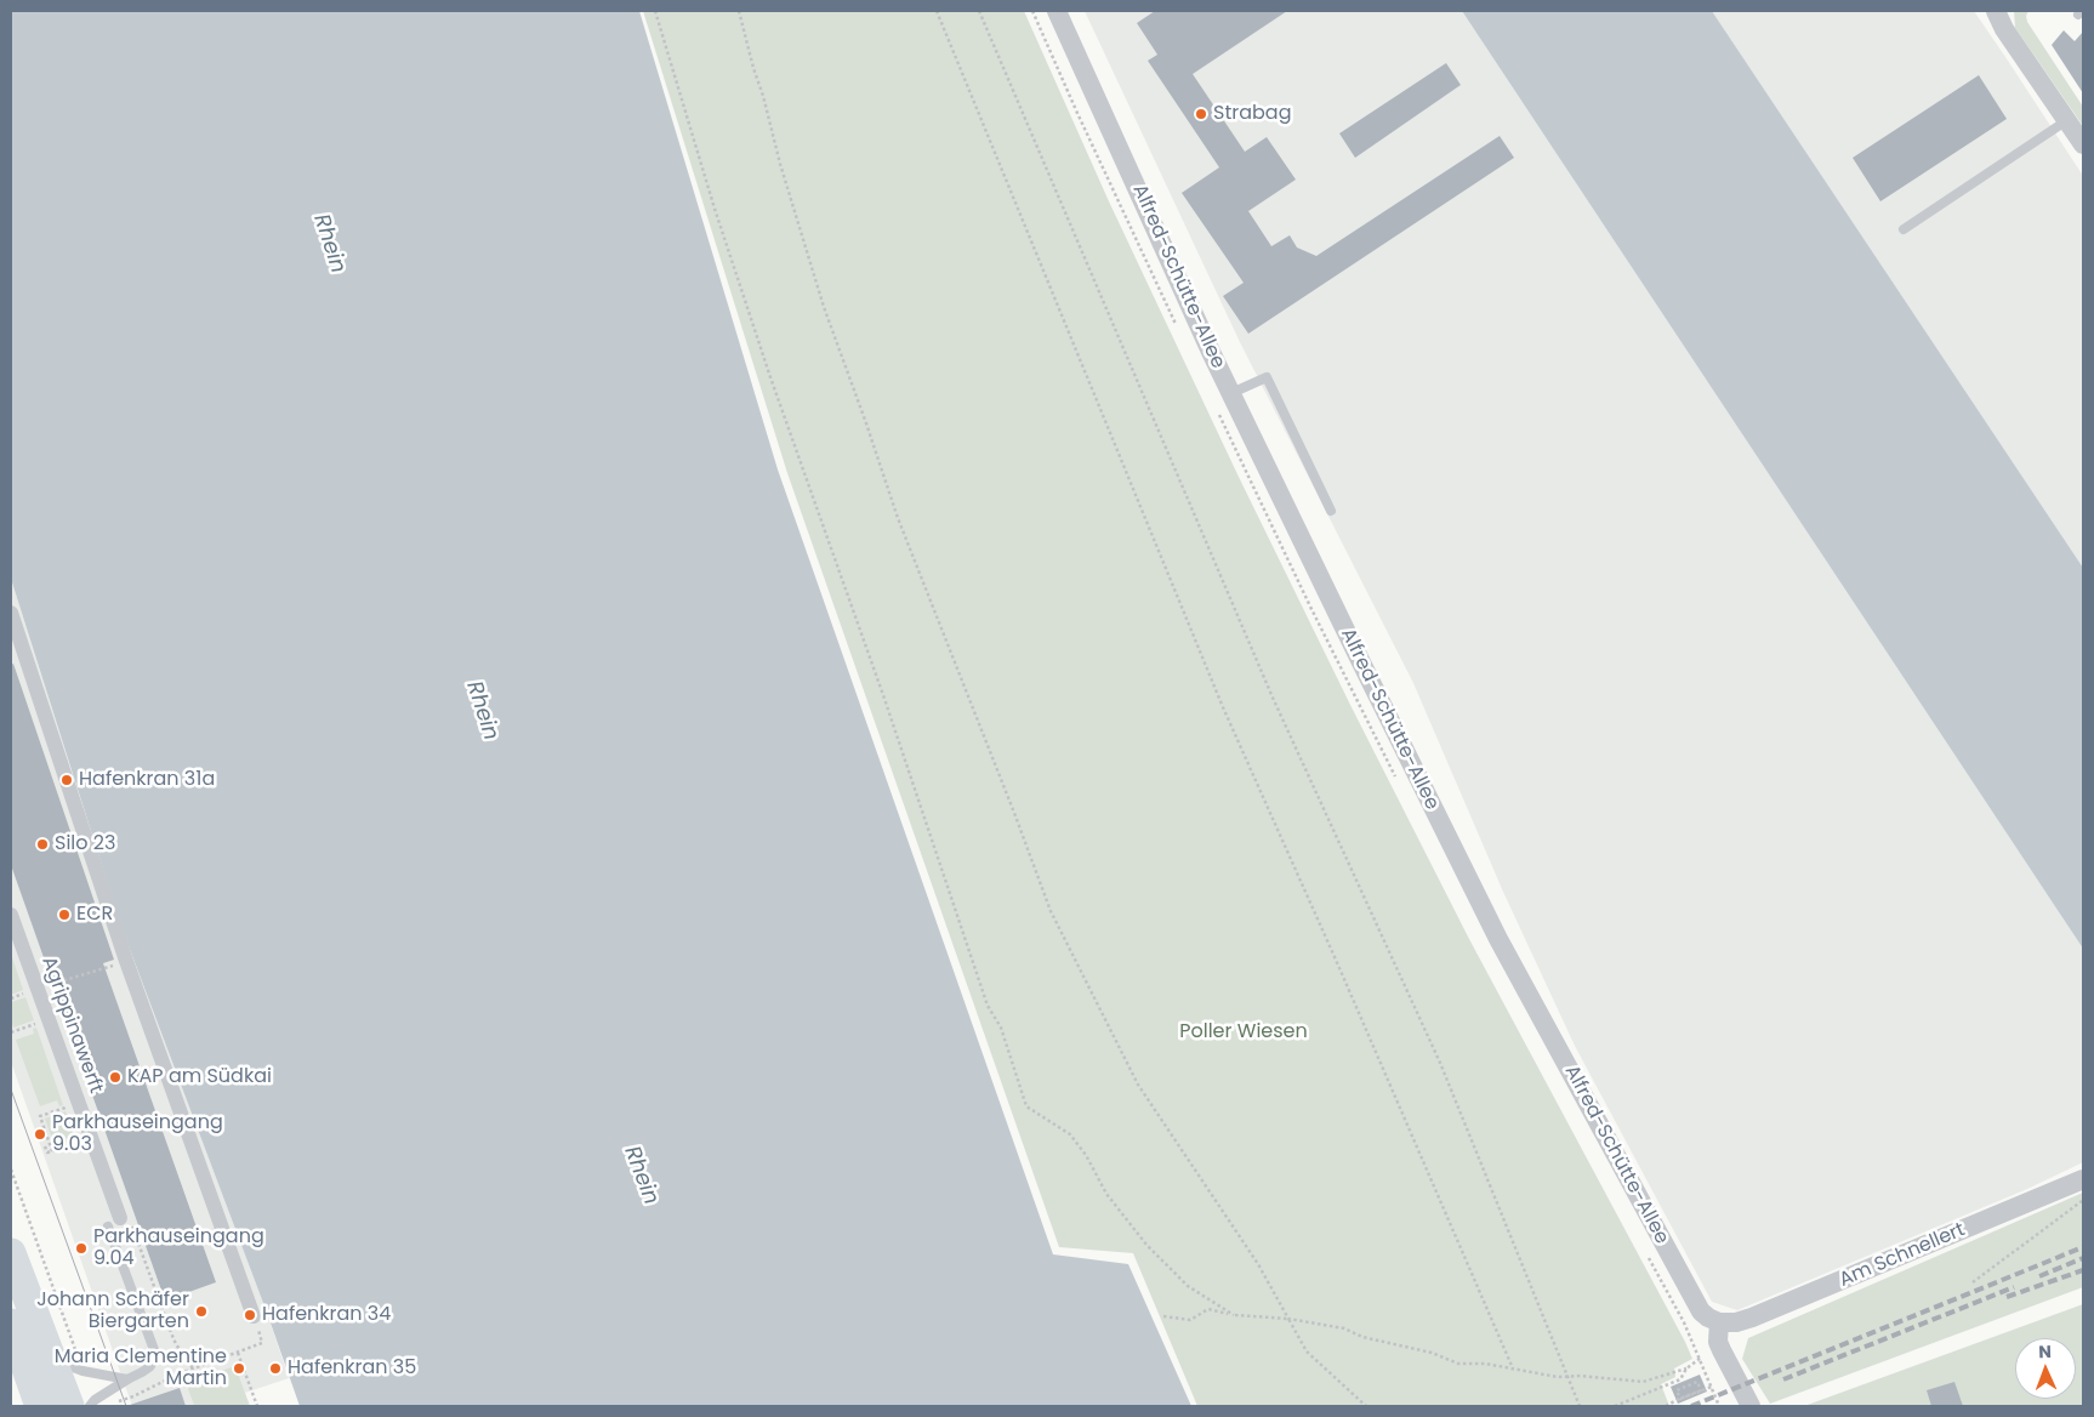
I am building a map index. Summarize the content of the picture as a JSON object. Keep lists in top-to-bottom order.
{
  "streets": {
    "street": ["Alfred-Schütte-Allee", "Agrippinawerft", "Am Schnellert"]
  },
  "crossings": [
    ["Alfred-Schütte-Allee", "Am Schnellert"]
  ],
  "water": ["Rhein"],
  "parks": ["Poller Wiesen"],
  "places": [
    "Strabag",
    "Hafenkran 31a",
    "Silo 23",
    "ECR",
    "KAP am Südkai",
    "Parkhauseingang 9.03",
    "Parkhauseingang 9.04",
    "Johann Schäfer Biergarten",
    "Hafenkran 34",
    "Maria Clementine Martin",
    "Hafenkran 35"
  ],
  "north": "top"
}
